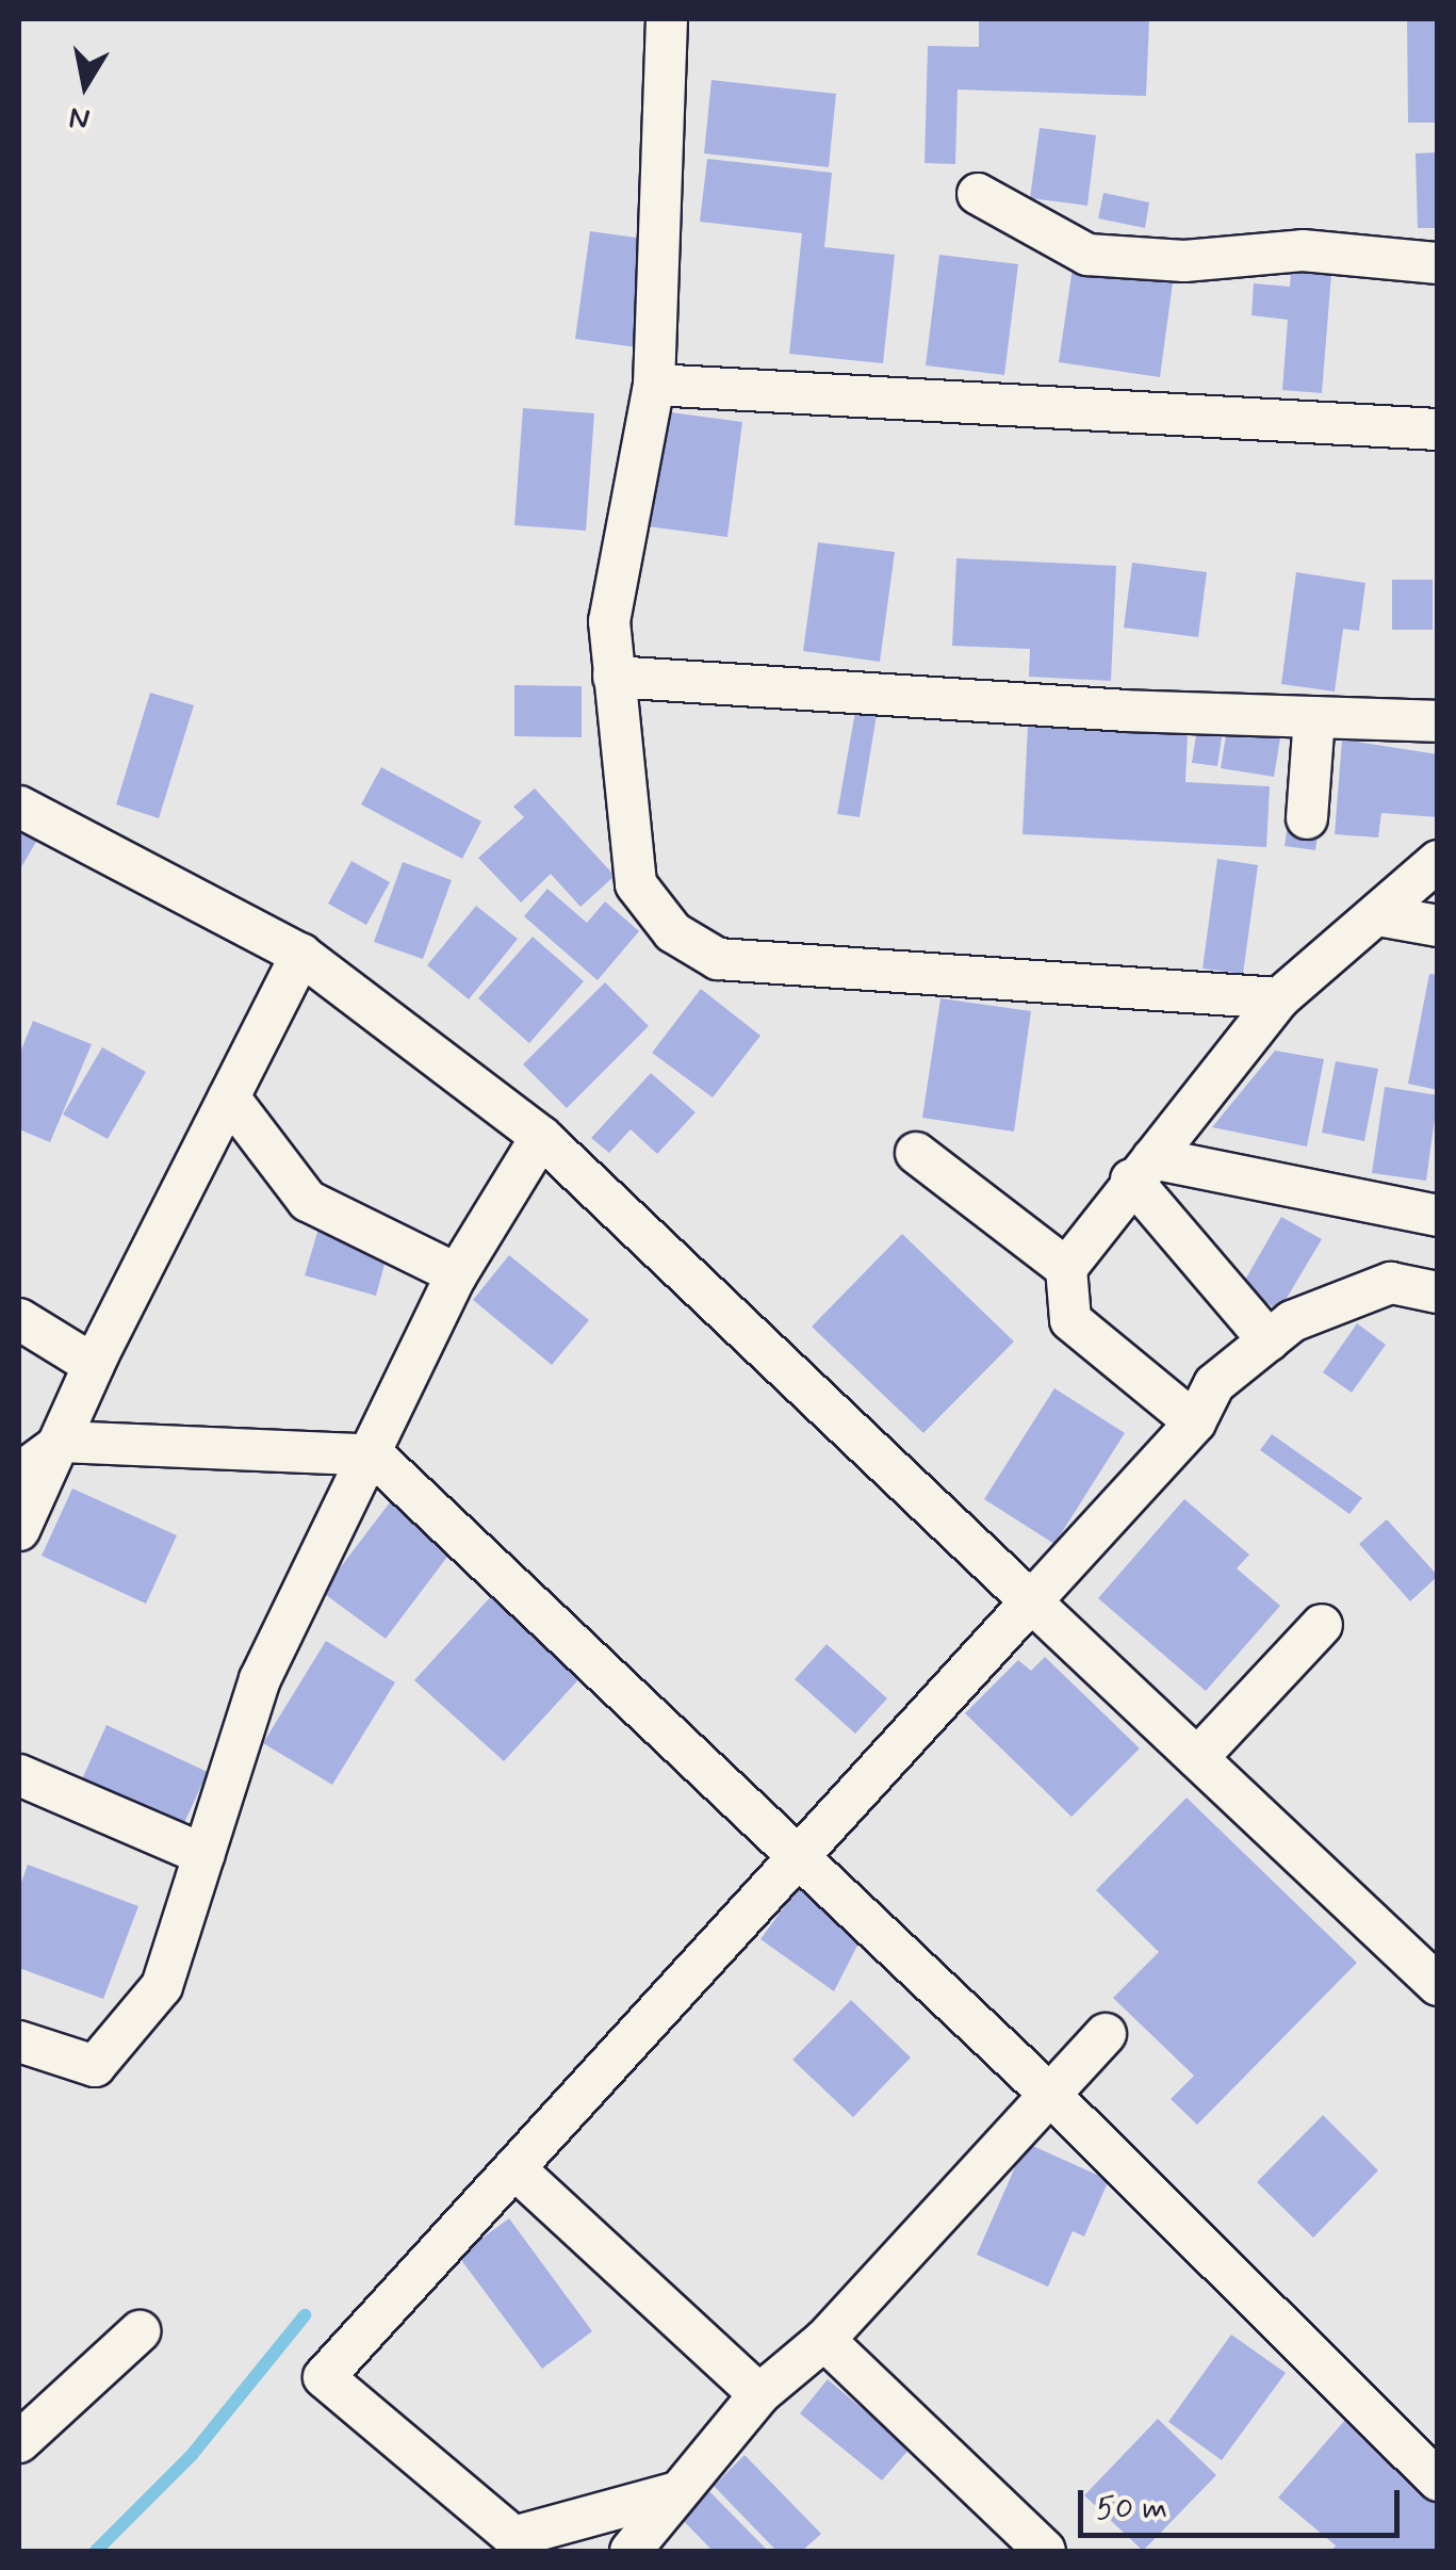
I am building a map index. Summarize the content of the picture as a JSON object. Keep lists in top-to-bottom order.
{
  "scale_bar": "50 m",
  "north": "bottom"
}
